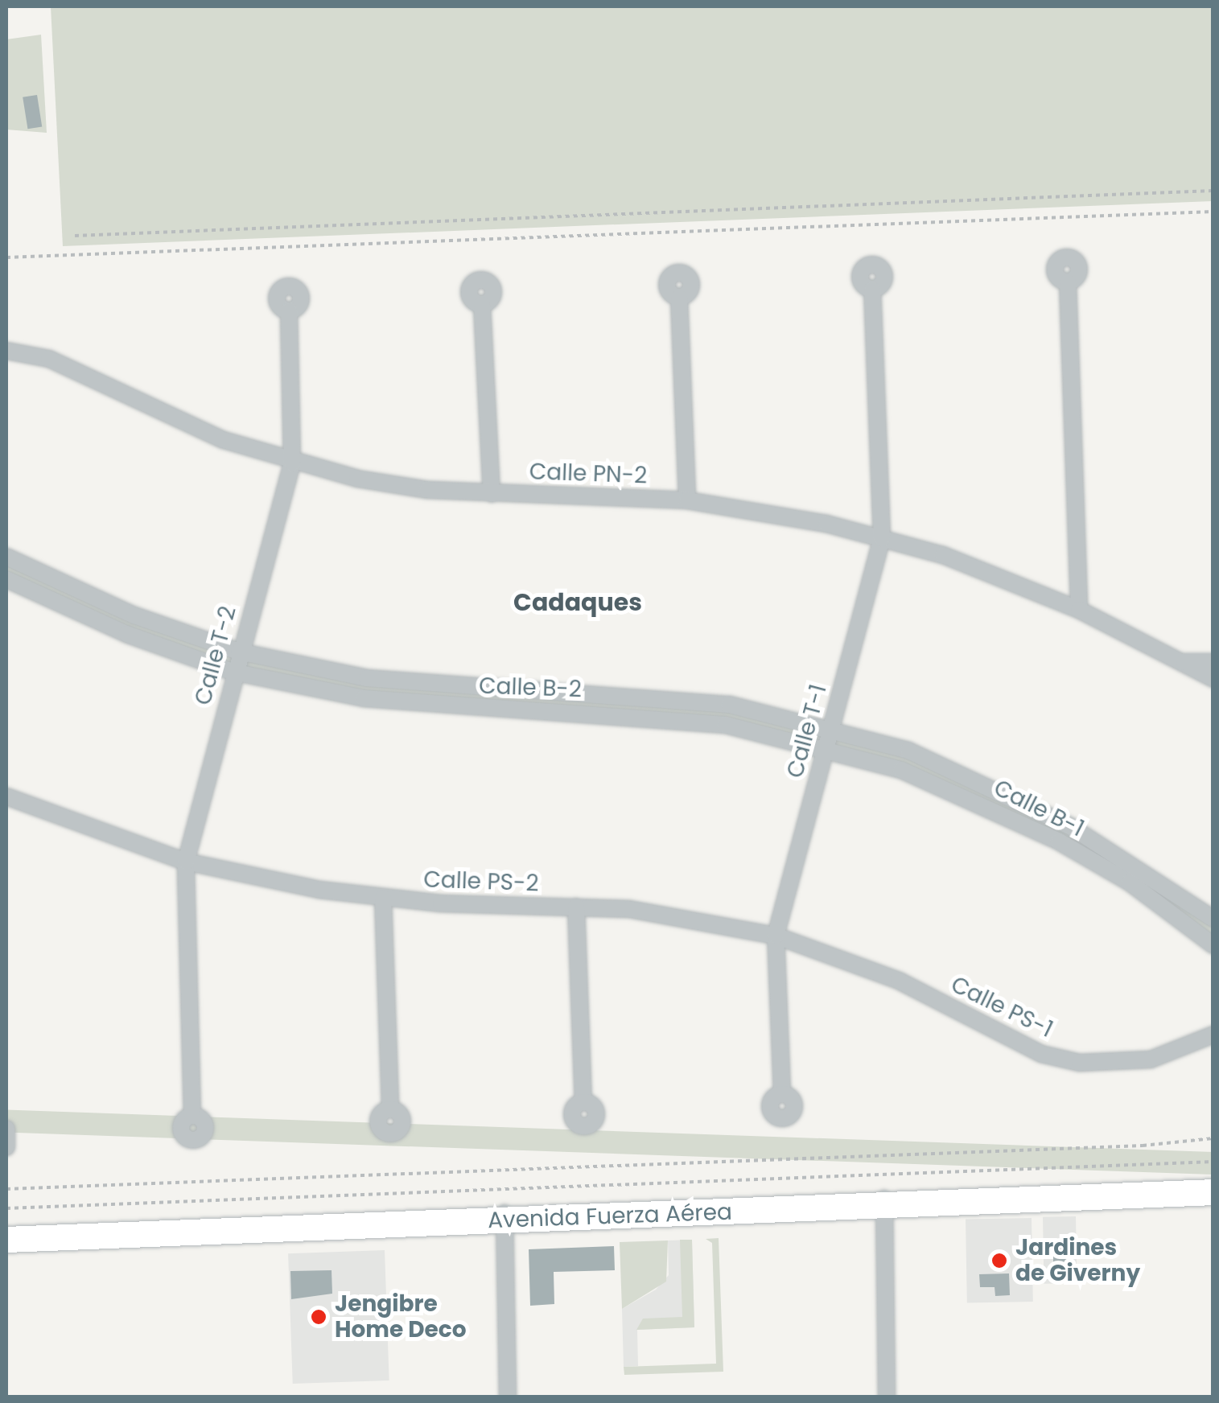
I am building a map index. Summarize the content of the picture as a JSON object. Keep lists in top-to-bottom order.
{
  "streets": {
    "main road": ["Avenida Fuerza Aérea"],
    "street": [
      "Calle PN-2",
      "Calle T-2",
      "Calle B-2",
      "Calle T-1",
      "Calle B-1",
      "Calle PS-2",
      "Calle PS-1"
    ]
  },
  "crossings": [
    ["Calle PN-2", "Calle T-2"],
    ["Calle PN-2", "Calle T-1"],
    ["Calle T-2", "Calle B-2"],
    ["Calle T-2", "Calle PS-2"],
    ["Calle B-2", "Calle T-1"],
    ["Calle B-2", "Calle B-1"],
    ["Calle T-1", "Calle B-1"],
    ["Calle T-1", "Calle PS-2"],
    ["Calle T-1", "Calle PS-1"],
    ["Calle PS-2", "Calle PS-1"]
  ],
  "districts": ["Cadaques"],
  "places": ["Jardines de Giverny", "Jengibre Home Deco"]
}
